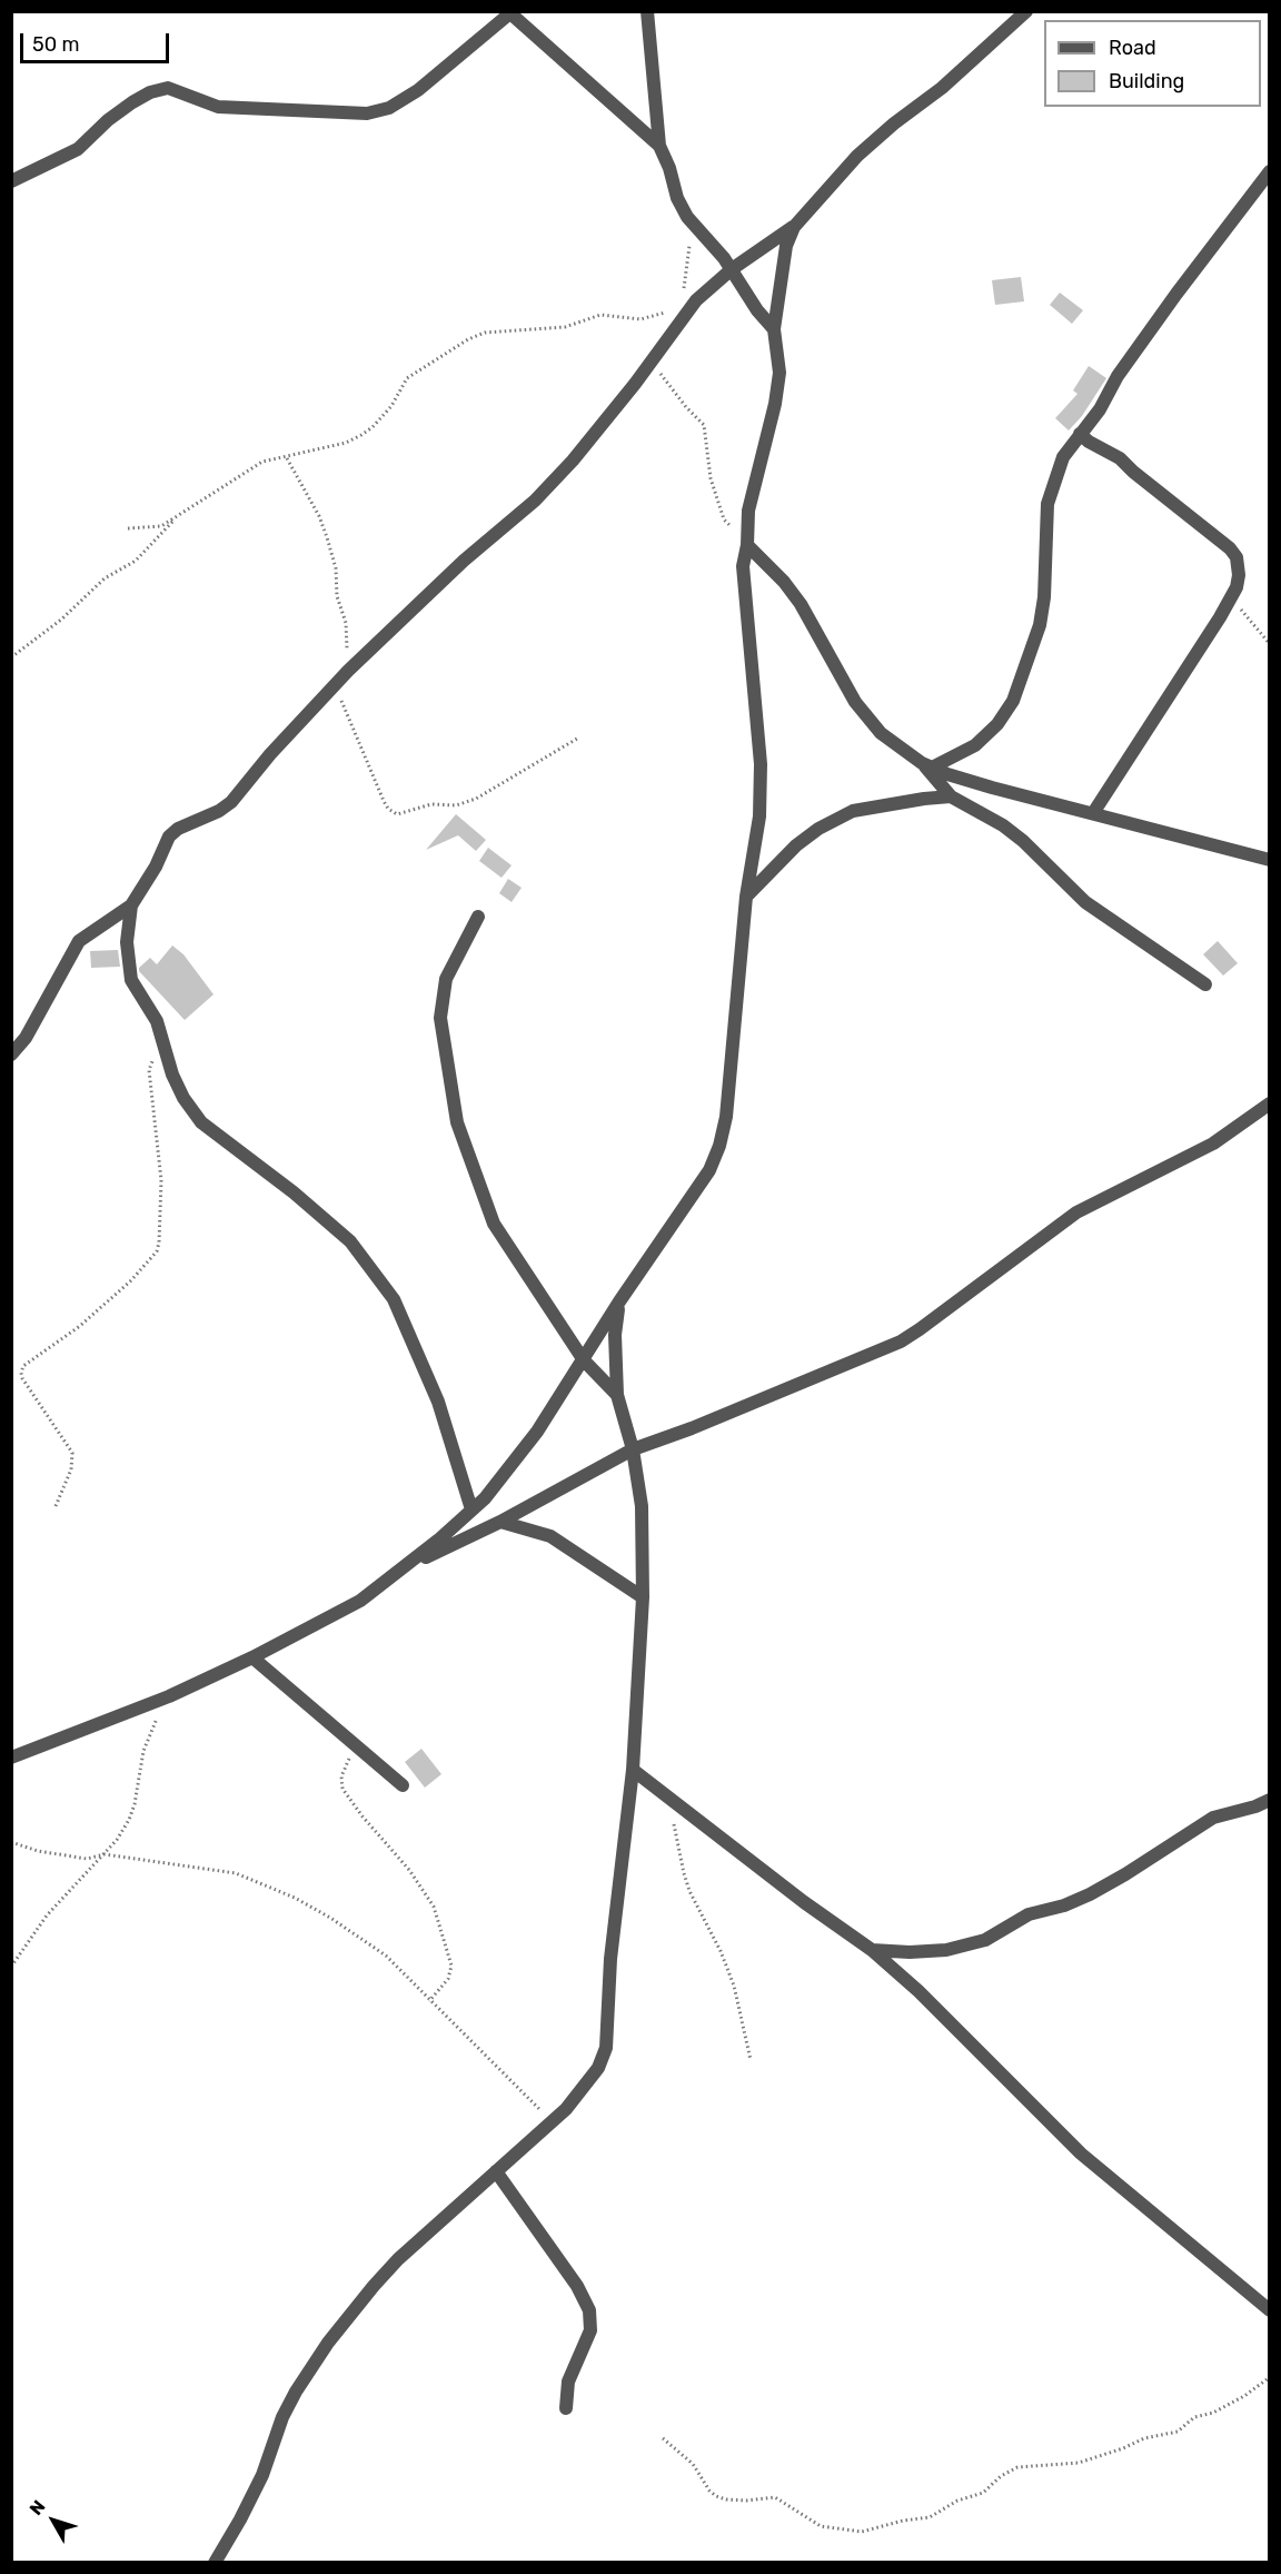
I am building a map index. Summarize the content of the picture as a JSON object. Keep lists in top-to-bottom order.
{
  "legend": ["Road", "Building"],
  "scale_bar": "50 m",
  "north": "top left"
}
